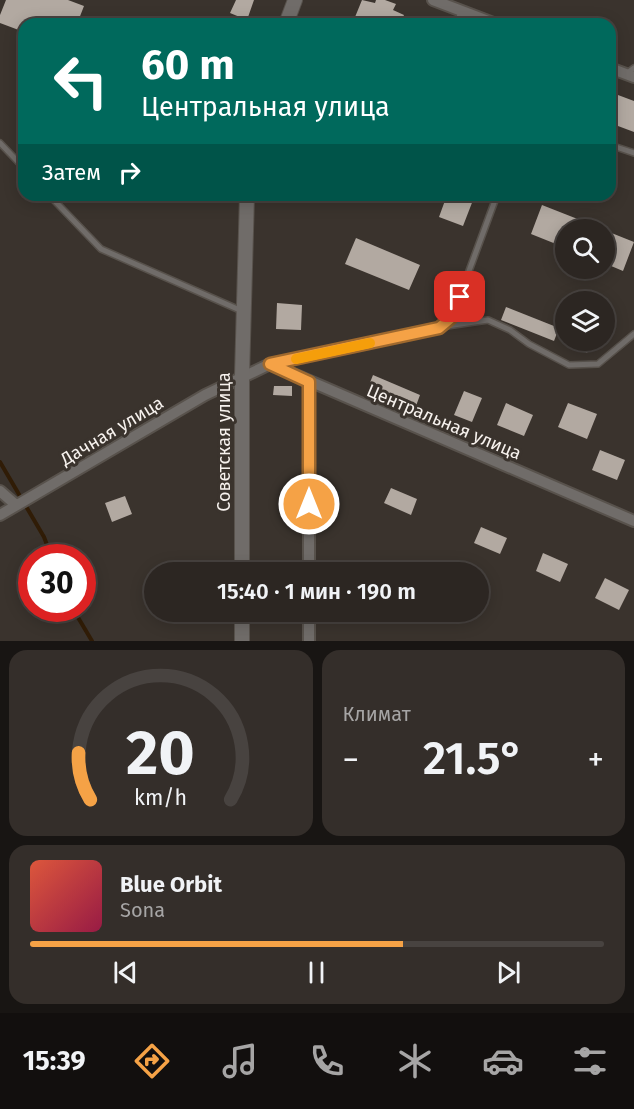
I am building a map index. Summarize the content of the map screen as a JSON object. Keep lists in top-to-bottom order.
{
  "streets": {
    "street": ["Центральная улица", "Дачная улица", "Советская улица"]
  },
  "crossings": [
    ["Дачная улица", "Советская улица"]
  ],
  "page": {
    "turn": ["60 m", "Центральная улица"],
    "then": "Затем",
    "limit": "30",
    "trip": "15:40 · 1 мин · 190 m",
    "tile": "Климат",
    "heat": ["−", "21.5°", "+"],
    "song": ["Blue Orbit", "Sona"],
    "tabs": "15:39",
    "gauge": ["20", "km/h"]
  }
}
